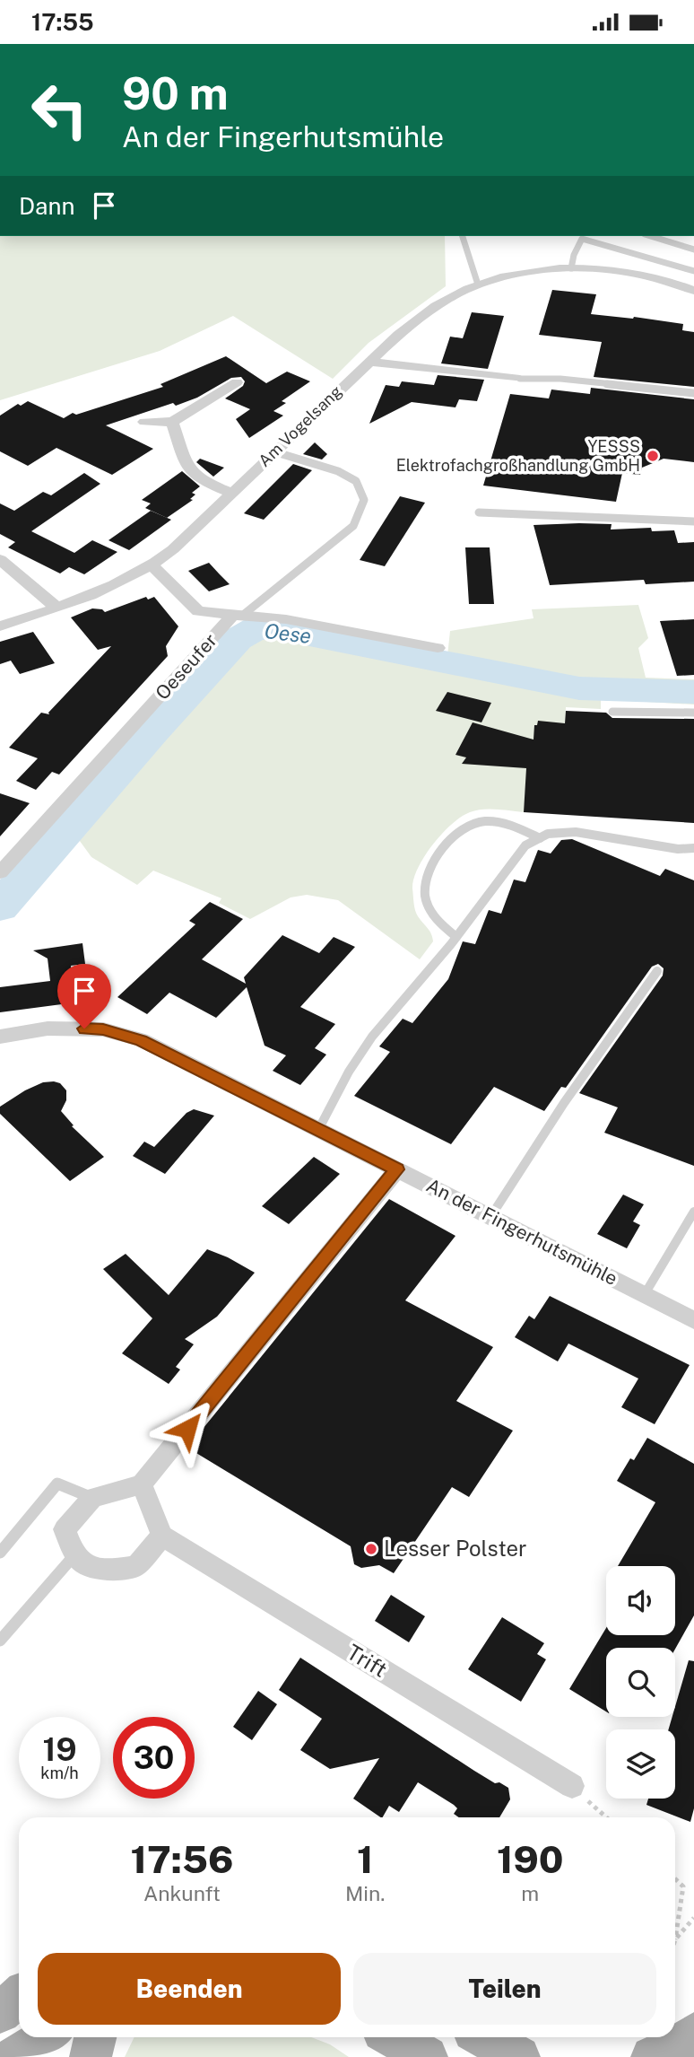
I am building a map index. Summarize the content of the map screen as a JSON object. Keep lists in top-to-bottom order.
{
  "streets": {
    "street": [
      "Am Vogelsang",
      "Oeseufer",
      "An der Fingerhutsmühle",
      "Trift"
    ]
  },
  "water": ["Oese"],
  "places": ["YESSS Elektrofachgroßhandlung GmbH", "Lesser Polster"],
  "page": {
    "status": "17:55",
    "turn": ["90 m", "An der Fingerhutsmühle"],
    "then": "Dann",
    "speed": "19 km/h",
    "limit": "30",
    "eta": [
      "17:56",
      "Ankunft",
      "1",
      "Min.",
      "190",
      "m"
    ],
    "buttons": ["Beenden", "Teilen"]
  }
}
